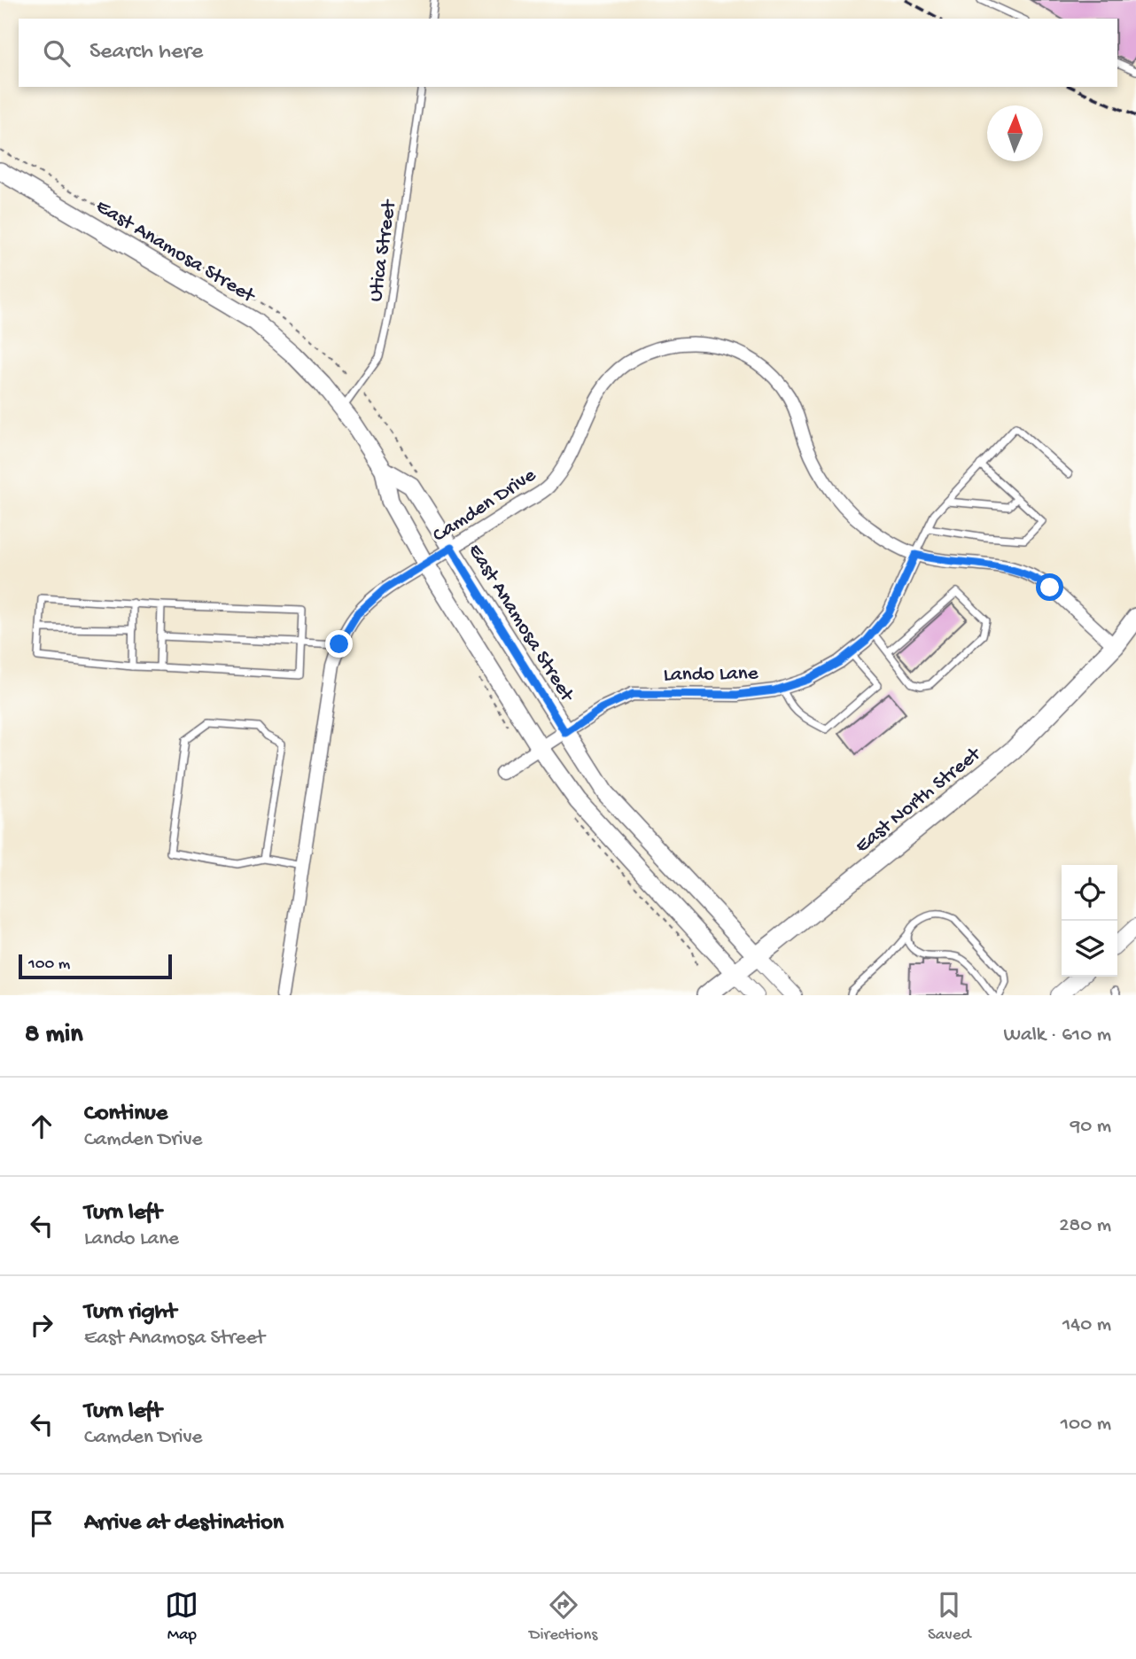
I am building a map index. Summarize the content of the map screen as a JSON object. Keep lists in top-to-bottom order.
{
  "streets": {
    "main road": ["East Anamosa Street", "East North Street"],
    "street": ["Camden Drive", "Lando Lane"],
    "lane": ["Utica Street"]
  },
  "crossings": [
    ["East Anamosa Street", "Utica Street"],
    ["East Anamosa Street", "Camden Drive"],
    ["East Anamosa Street", "Lando Lane"],
    ["East Anamosa Street", "East North Street"],
    ["Camden Drive", "Lando Lane"],
    ["Camden Drive", "East North Street"]
  ],
  "scale_bar": "100 m",
  "north": "top",
  "page": {
    "search": "Search here",
    "scale": "100 m",
    "heading": ["8 min", "Walk · 610 m"],
    "list": [
      ["Continue", "Camden Drive", "90 m"],
      ["Turn left", "Lando Lane", "280 m"],
      ["Turn right", "East Anamosa Street", "140 m"],
      ["Turn left", "Camden Drive", "100 m"],
      "Arrive at destination"
    ],
    "nav": ["Map", "Directions", "Saved"]
  }
}
